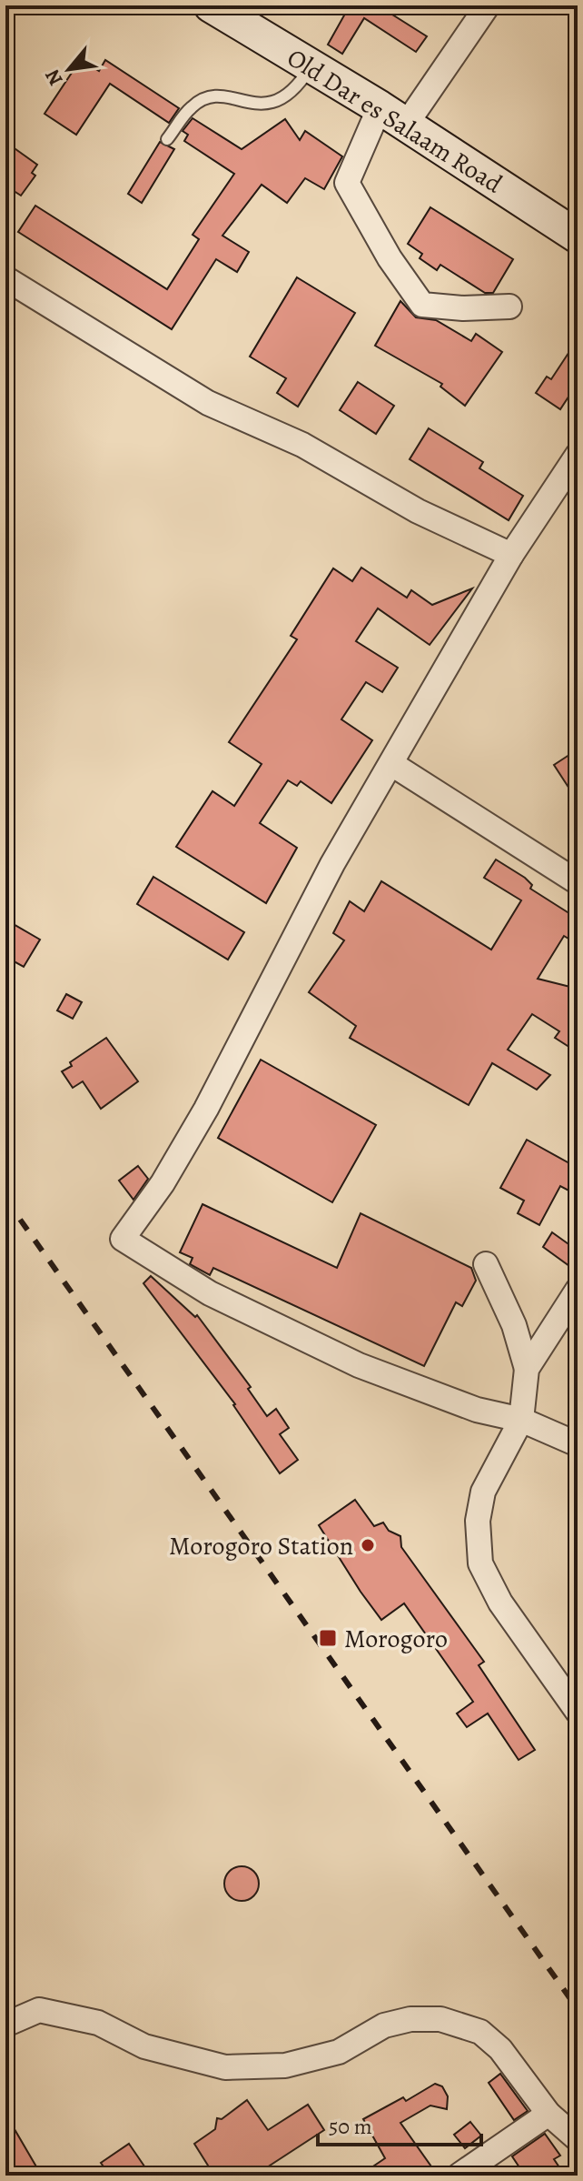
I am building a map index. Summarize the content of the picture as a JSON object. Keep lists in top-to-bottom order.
{
  "streets": {
    "main road": ["Old Dar es Salaam Road"]
  },
  "places": {
    "other": ["Morogoro Station"],
    "transit": ["Morogoro"]
  },
  "scale_bar": "50 m",
  "north": "bottom left"
}
